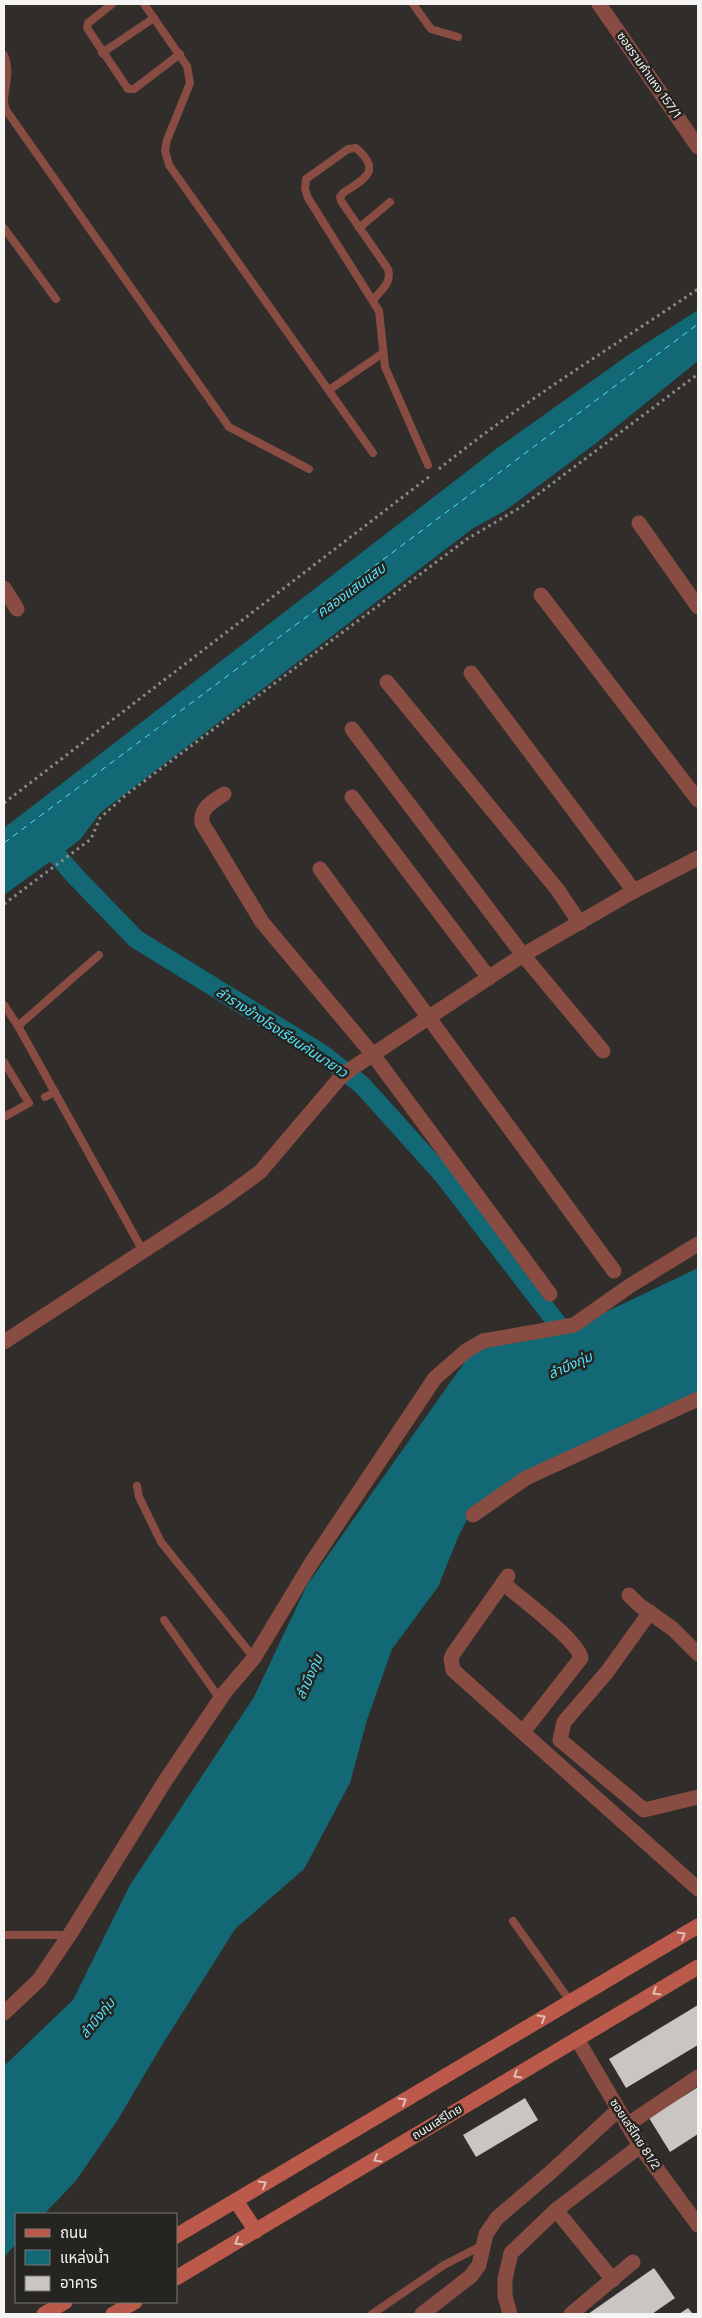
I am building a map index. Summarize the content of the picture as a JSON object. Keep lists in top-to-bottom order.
{
  "streets": {
    "main road": ["ถนนเสรีไทย"],
    "street": ["ซอยรามคำแหง 157/1", "ซอยเสรีไทย 81/2"]
  },
  "crossings": [
    ["ถนนเสรีไทย", "ซอยเสรีไทย 81/2"]
  ],
  "water": ["คลองแสนแสบ", "ลำรางข้างโรงเรียนคันนายาว", "ลำบึงกุ่ม"],
  "legend": ["ถนน", "แหล่งน้ำ", "อาคาร"]
}
